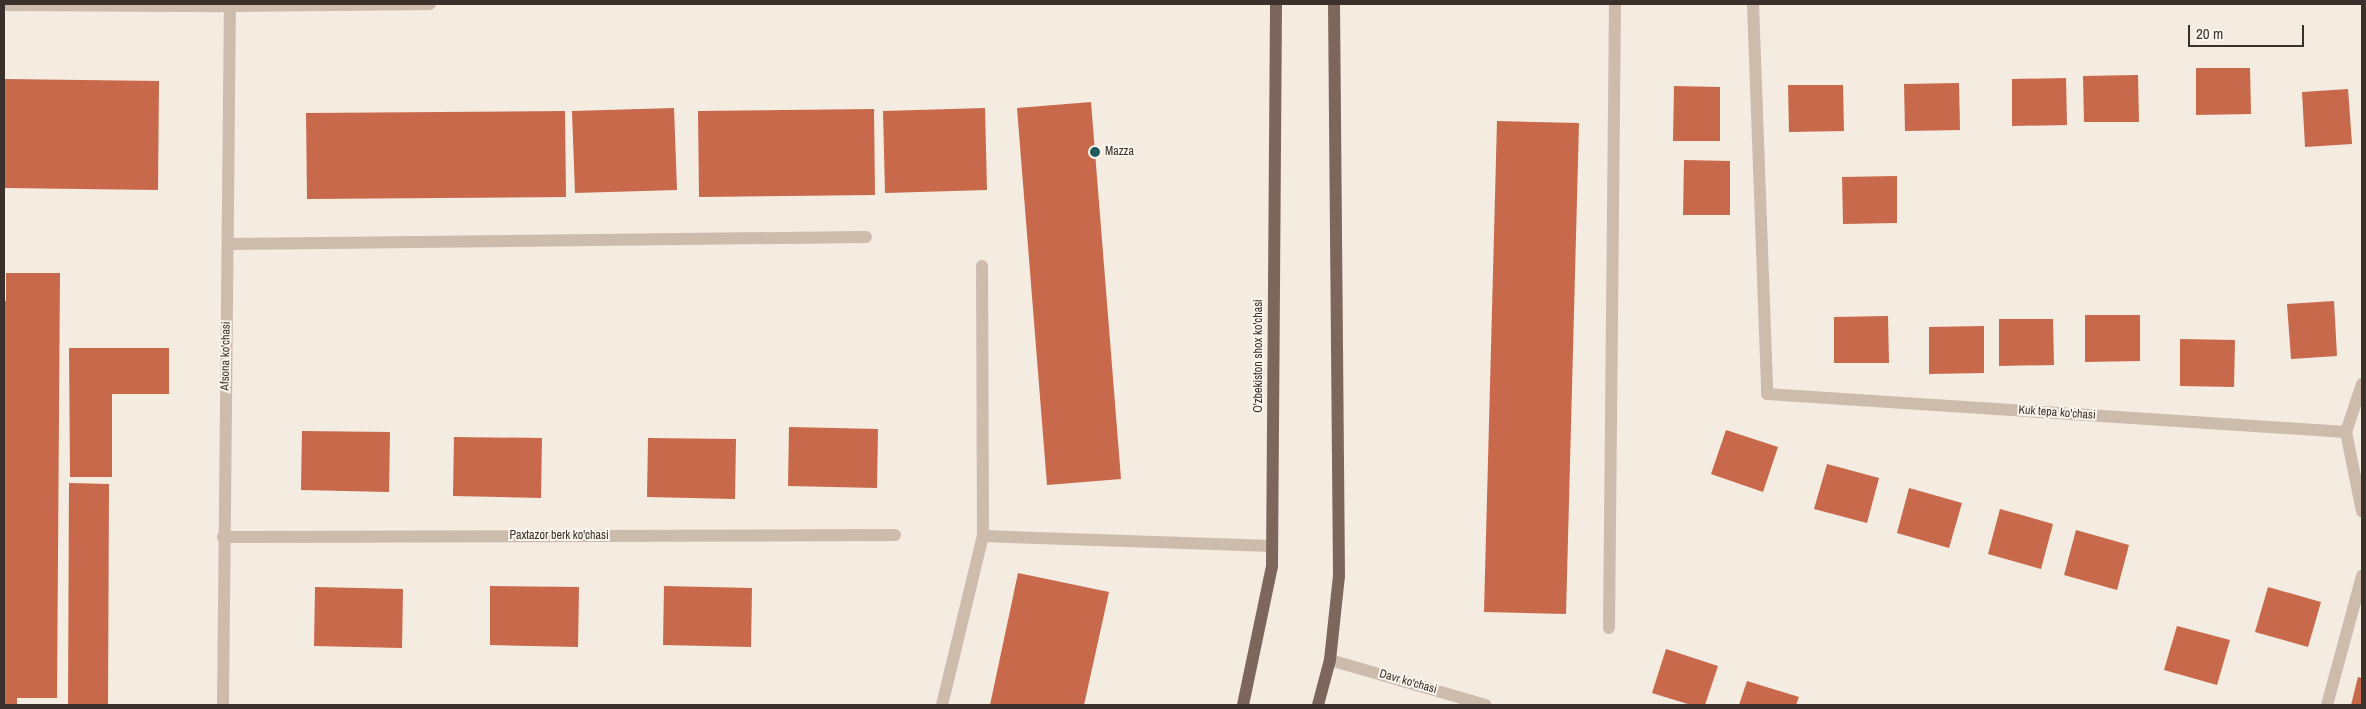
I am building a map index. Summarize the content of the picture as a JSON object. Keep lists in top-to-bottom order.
{
  "streets": {
    "main road": ["O'zbekiston shox ko'chasi"],
    "street": [
      "Afsona ko'chasi",
      "Kuk tepa ko'chasi",
      "Paxtazor berk ko'chasi",
      "Davr ko'chasi"
    ]
  },
  "crossings": [
    ["Afsona ko'chasi", "Paxtazor berk ko'chasi"]
  ],
  "places": ["Mazza"],
  "scale_bar": "20 m"
}
